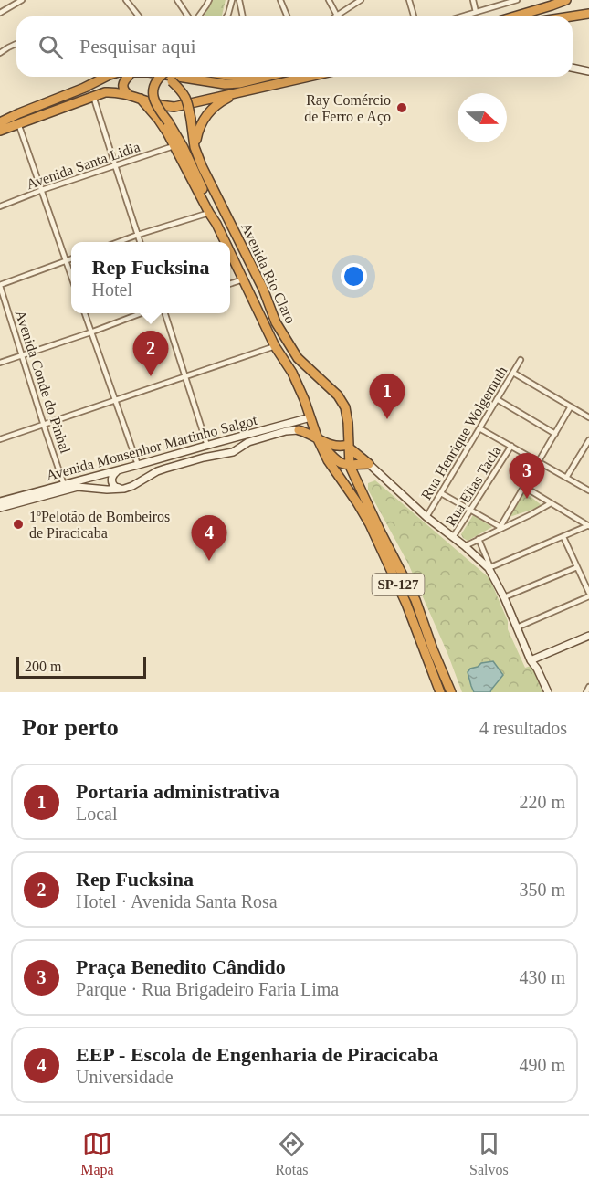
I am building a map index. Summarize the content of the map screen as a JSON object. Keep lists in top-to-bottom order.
{
  "streets": {
    "highway": ["Avenida Rio Claro", "SP-127"],
    "main road": ["Avenida Monsenhor Martinho Salgot"],
    "street": [
      "Avenida Santa Lidia",
      "Avenida Conde do Pinhal",
      "Rua Henrique Wolgemuth",
      "Rua Elias Tacla"
    ]
  },
  "crossings": [
    ["Avenida Santa Lidia", "Avenida Rio Claro"],
    ["Avenida Rio Claro", "Avenida Monsenhor Martinho Salgot"],
    ["Avenida Rio Claro", "SP-127"],
    ["Avenida Conde do Pinhal", "Avenida Monsenhor Martinho Salgot"]
  ],
  "places": ["Ray Comércio de Ferro e Aço", "1ºPelotão de Bombeiros de Piracicaba"],
  "scale_bar": "200 m",
  "north": "right",
  "page": {
    "search": "Pesquisar aqui",
    "popup": ["Rep Fucksina", "Hotel"],
    "pins": [
      "2",
      "1",
      "3",
      "4"
    ],
    "scale": "200 m",
    "heading": ["Por perto", "4 resultados"],
    "list": [
      {
        "mark": "1",
        "name": "Portaria administrativa",
        "note": "Local",
        "value": "220 m"
      },
      {
        "mark": "2",
        "name": "Rep Fucksina",
        "note": "Hotel · Avenida Santa Rosa",
        "value": "350 m"
      },
      {
        "mark": "3",
        "name": "Praça Benedito Cândido",
        "note": "Parque · Rua Brigadeiro Faria Lima",
        "value": "430 m"
      },
      {
        "mark": "4",
        "name": "EEP - Escola de Engenharia de Piracicaba",
        "note": "Universidade",
        "value": "490 m"
      }
    ],
    "nav": ["Mapa", "Rotas", "Salvos"]
  }
}
